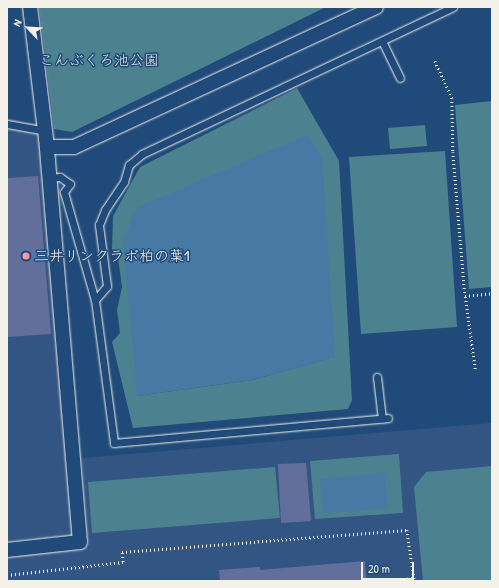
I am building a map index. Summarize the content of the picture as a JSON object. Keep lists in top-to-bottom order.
{
  "parks": ["こんぶくろ池公園"],
  "places": ["三井リンクラボ柏の葉1"],
  "scale_bar": "20 m",
  "north": "top left"
}
